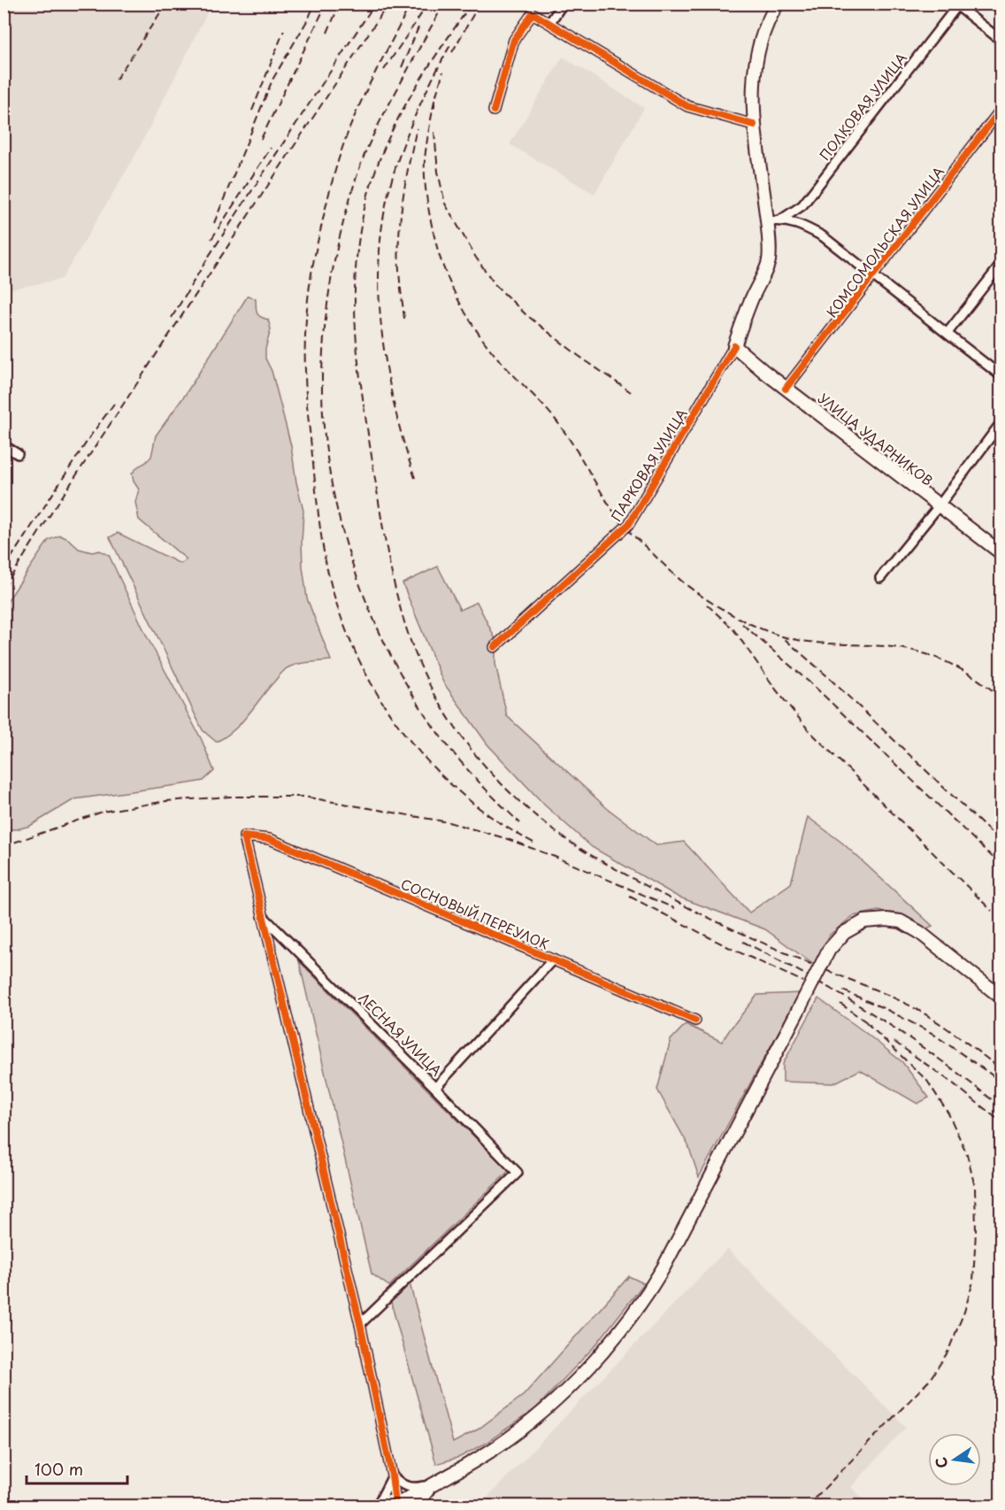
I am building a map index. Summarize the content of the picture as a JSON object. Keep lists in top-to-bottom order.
{
  "streets": {
    "main road": ["УЛИЦА УДАРНИКОВ", "ПАРКОВАЯ УЛИЦА"],
    "street": [
      "ПОЛКОВАЯ УЛИЦА",
      "КОМСОМОЛЬСКАЯ УЛИЦА",
      "СОСНОВЫЙ ПЕРЕУЛОК",
      "ЛЕСНАЯ УЛИЦА"
    ]
  },
  "crossings": [
    ["КОМСОМОЛЬСКАЯ УЛИЦА", "УЛИЦА УДАРНИКОВ"],
    ["УЛИЦА УДАРНИКОВ", "ПАРКОВАЯ УЛИЦА"],
    ["СОСНОВЫЙ ПЕРЕУЛОК", "ЛЕСНАЯ УЛИЦА"]
  ],
  "scale_bar": "100 m",
  "north": "left"
}
